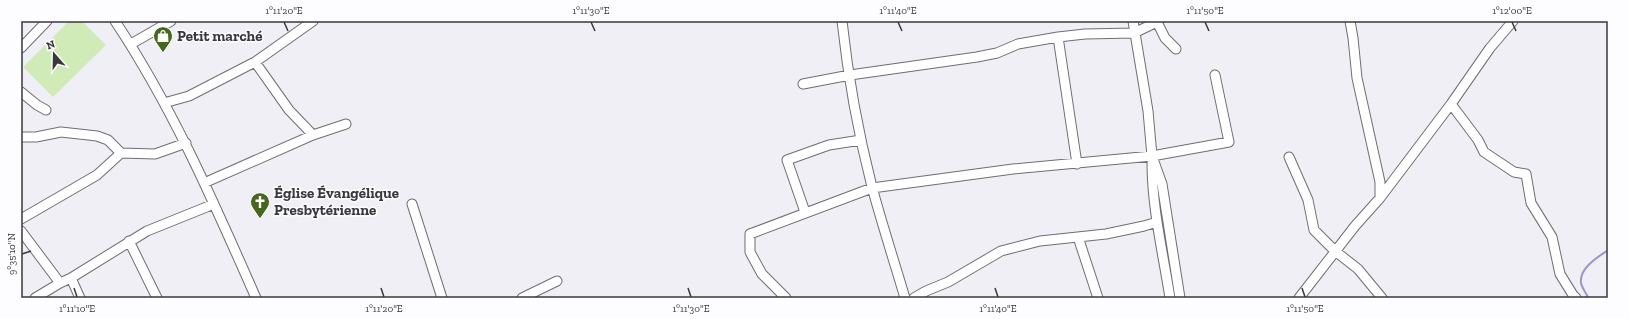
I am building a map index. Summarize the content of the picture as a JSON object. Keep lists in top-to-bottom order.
{
  "places": {
    "shop": ["Petit marché"],
    "church": ["Église Évangélique Presbytérienne"]
  },
  "north": "top",
  "coordinates": [
    "1°11'20\"E",
    "1°11'30\"E",
    "1°11'40\"E",
    "1°11'50\"E",
    "1°12'00\"E",
    "9°35'10\"N",
    "1°11'10\"E"
  ]
}
